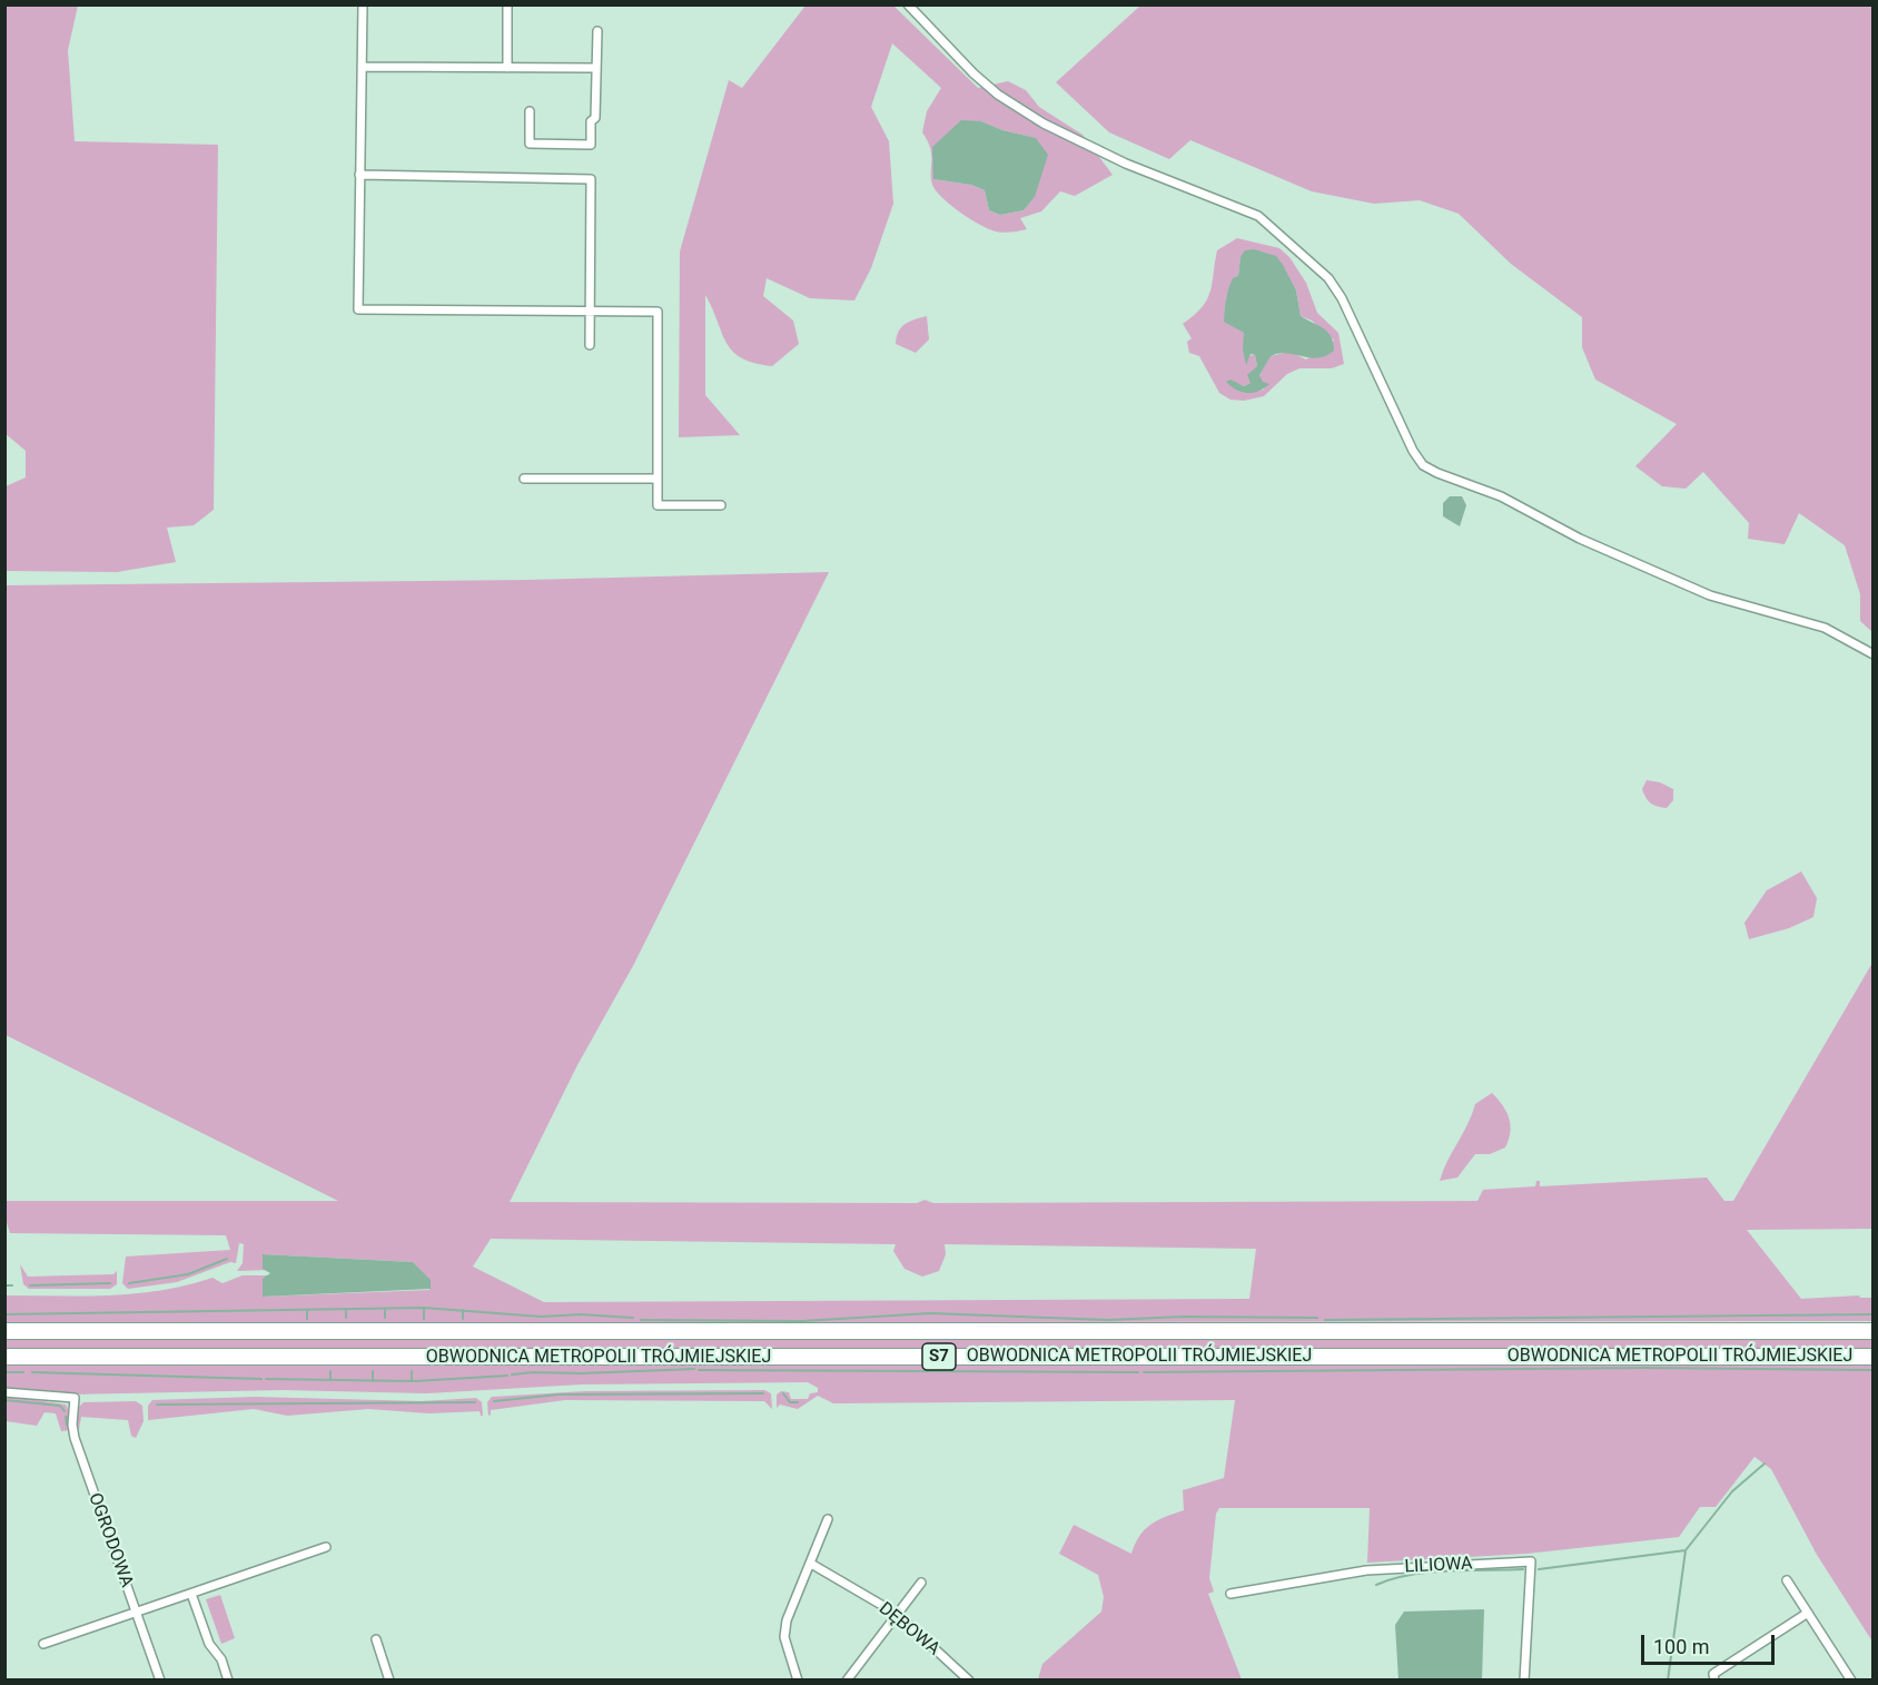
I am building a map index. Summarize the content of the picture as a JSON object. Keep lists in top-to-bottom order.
{
  "streets": {
    "highway": ["S7", "OBWODNICA METROPOLII TRÓJMIEJSKIEJ"],
    "street": ["OGRODOWA", "LILIOWA", "DĘBOWA"]
  },
  "scale_bar": "100 m"
}
